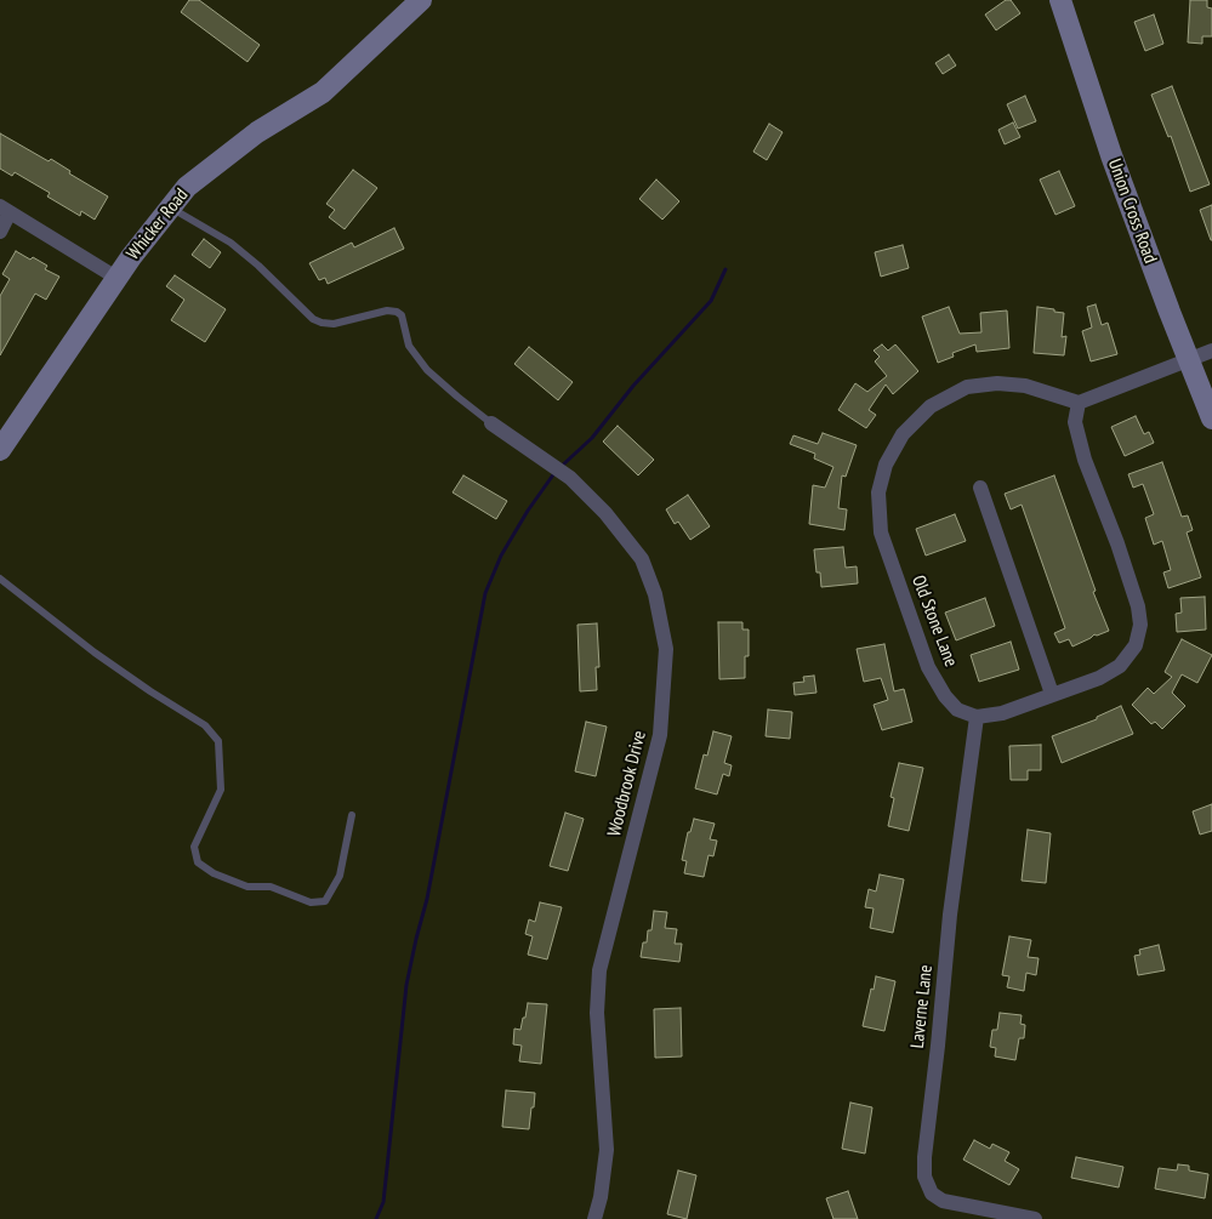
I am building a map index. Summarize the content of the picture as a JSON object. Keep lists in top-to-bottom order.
{
  "streets": {
    "street": [
      "Union Cross Road",
      "Whicker Road",
      "Old Stone Lane",
      "Woodbrook Drive",
      "Laverne Lane"
    ]
  },
  "crossings": [
    ["Old Stone Lane", "Laverne Lane"]
  ]
}
